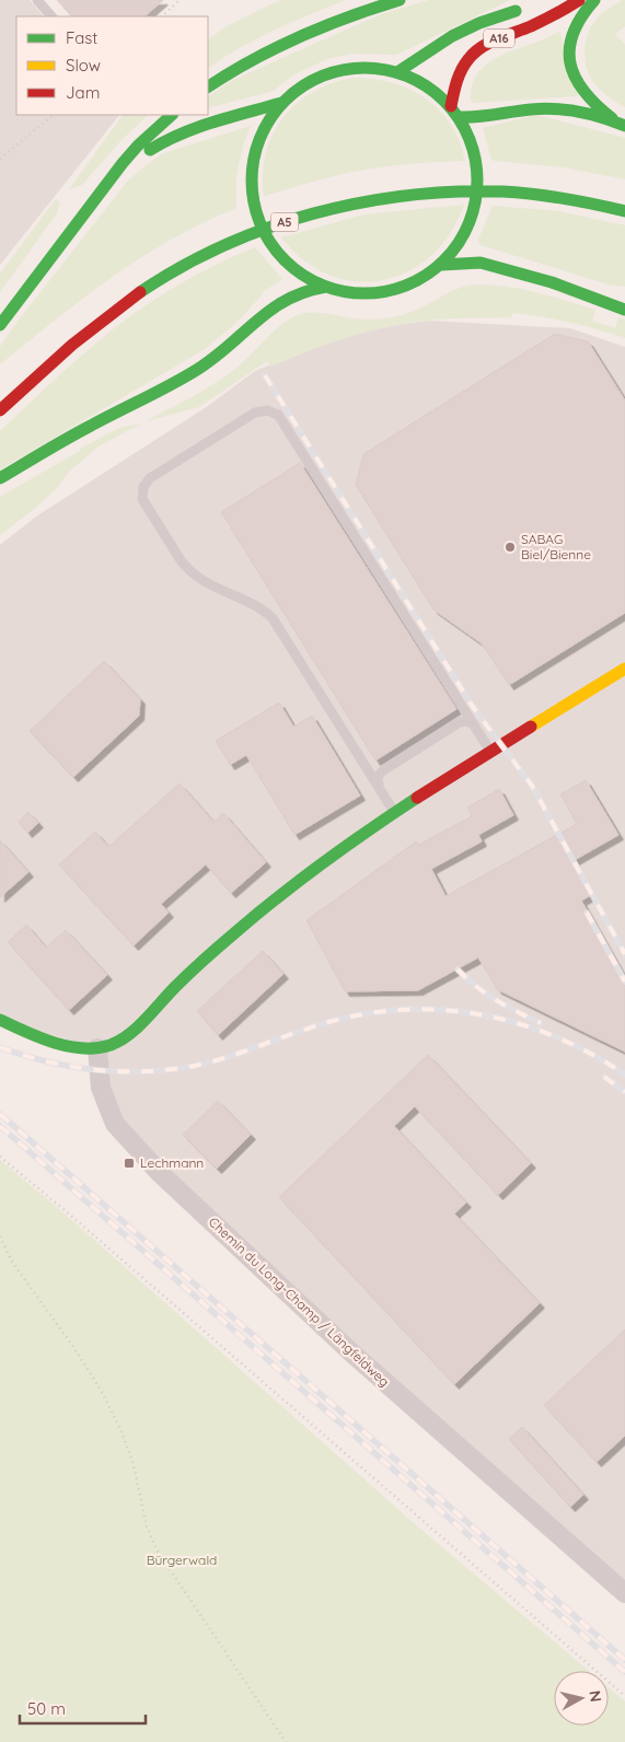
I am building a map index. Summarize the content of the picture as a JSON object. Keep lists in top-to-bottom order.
{
  "streets": {
    "main road": ["A16", "A5"],
    "street": ["Chemin du Long-Champ / Längfeldweg"]
  },
  "parks": ["Bürgerwald"],
  "places": {
    "other": ["SABAG Biel/Bienne"],
    "transit": ["Lechmann"]
  },
  "legend": ["Fast", "Slow", "Jam"],
  "scale_bar": "50 m",
  "north": "right"
}
